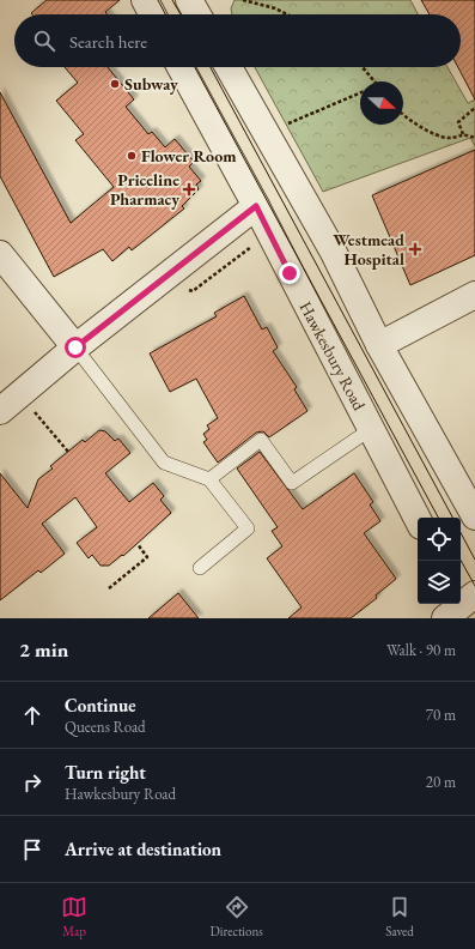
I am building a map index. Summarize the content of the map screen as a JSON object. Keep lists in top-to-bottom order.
{
  "streets": {
    "street": ["Hawkesbury Road"]
  },
  "places": {
    "other": ["Subway", "Flower Room"],
    "health": ["Priceline Pharmacy", "Westmead Hospital"]
  },
  "north": "right",
  "page": {
    "search": "Search here",
    "heading": ["2 min", "Walk · 90 m"],
    "list": [
      ["Continue", "Queens Road", "70 m"],
      ["Turn right", "Hawkesbury Road", "20 m"],
      "Arrive at destination"
    ],
    "nav": ["Map", "Directions", "Saved"]
  }
}
